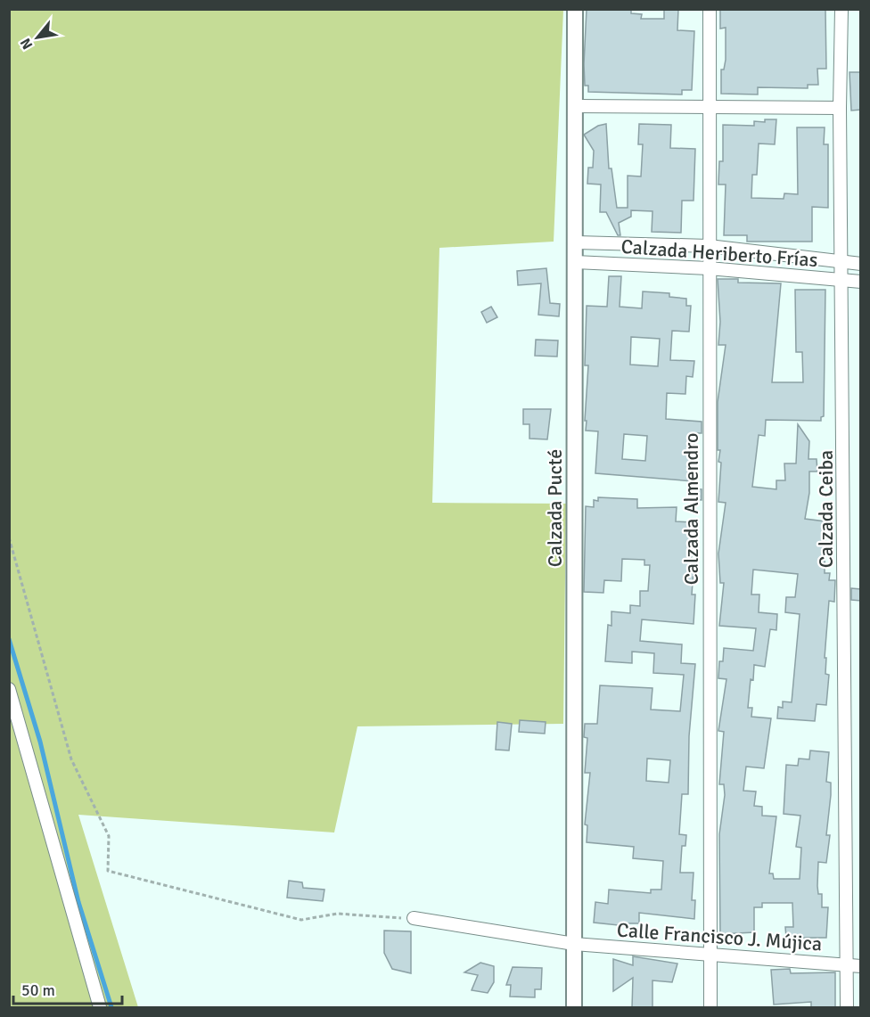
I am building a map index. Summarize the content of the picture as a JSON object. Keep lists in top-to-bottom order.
{
  "streets": {
    "street": [
      "Calzada Heriberto Frías",
      "Calzada Pucté",
      "Calzada Almendro",
      "Calzada Ceiba",
      "Calle Francisco J. Mújica"
    ]
  },
  "crossings": [
    ["Calzada Heriberto Frías", "Calzada Pucté"],
    ["Calzada Heriberto Frías", "Calzada Almendro"],
    ["Calzada Heriberto Frías", "Calzada Ceiba"],
    ["Calzada Pucté", "Calle Francisco J. Mújica"],
    ["Calzada Almendro", "Calle Francisco J. Mújica"],
    ["Calzada Ceiba", "Calle Francisco J. Mújica"]
  ],
  "scale_bar": "50 m",
  "north": "bottom left"
}
